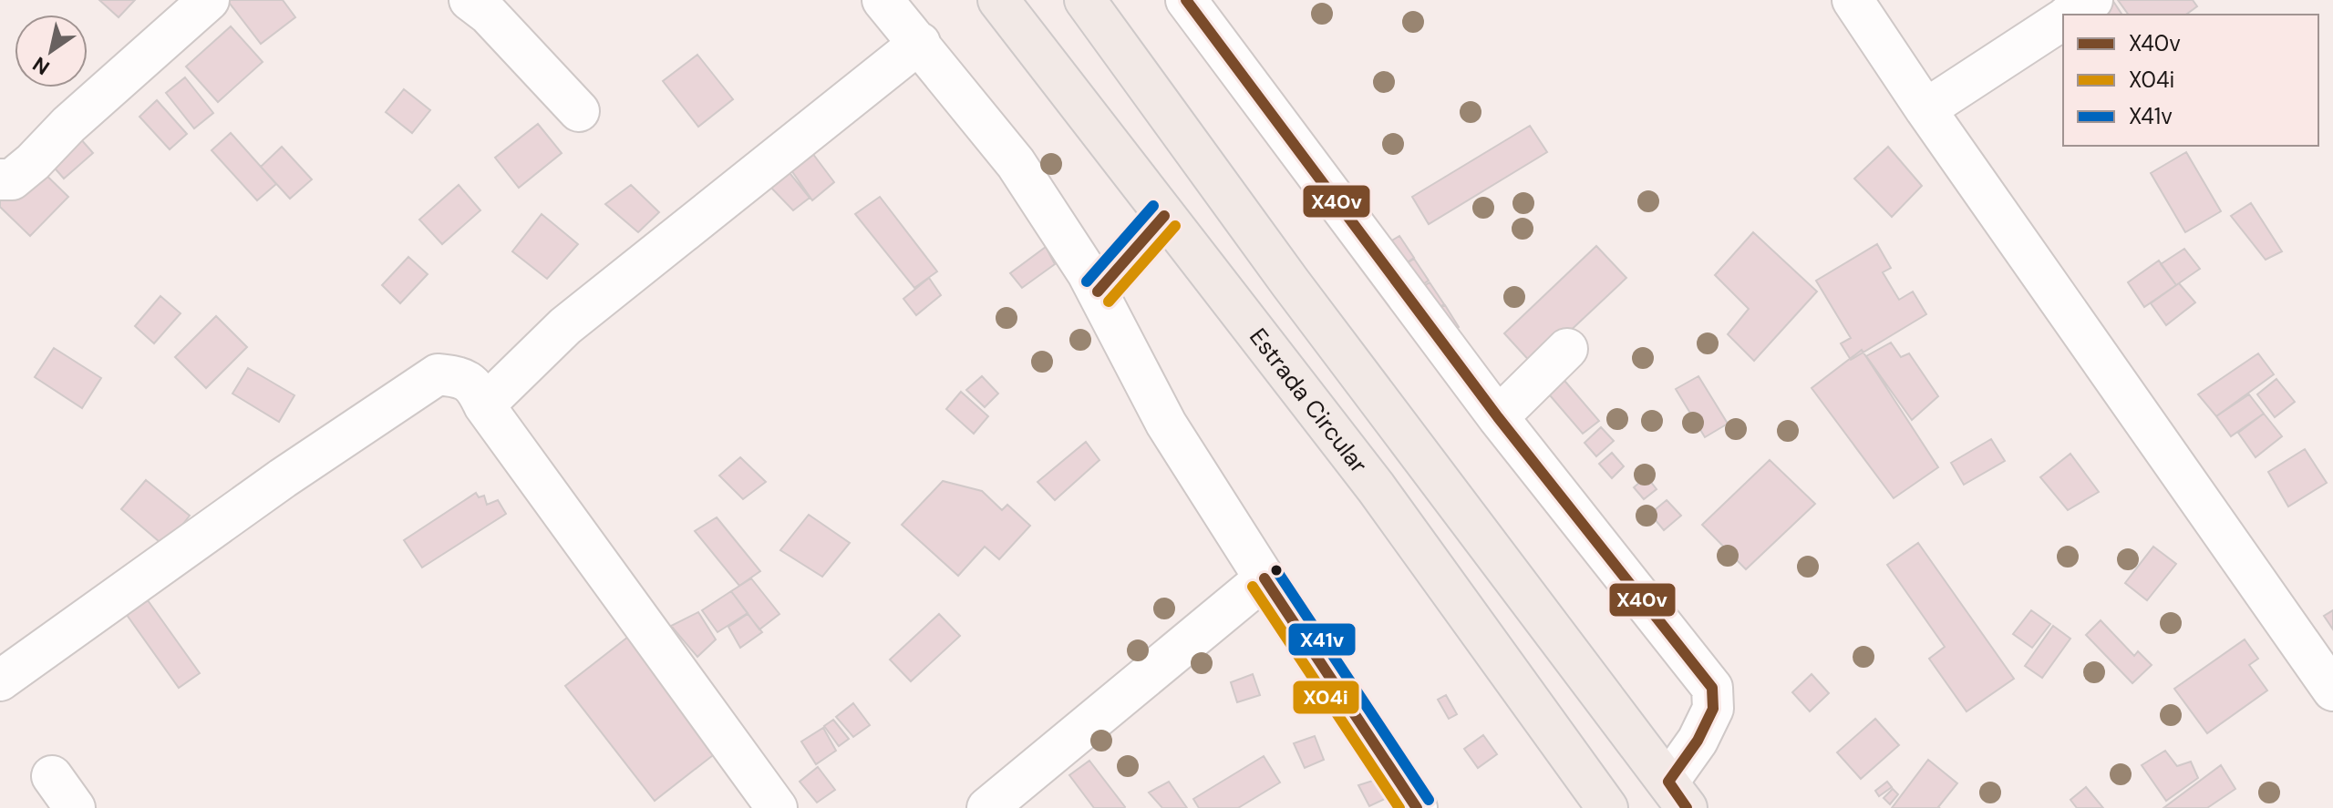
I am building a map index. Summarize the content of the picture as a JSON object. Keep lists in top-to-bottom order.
{
  "streets": {
    "main road": ["Estrada Circular"]
  },
  "lines": ["transit line X40v", "transit line X41v", "transit line X04i"],
  "legend": ["X40v", "X04i", "X41v"],
  "north": "bottom left"
}
